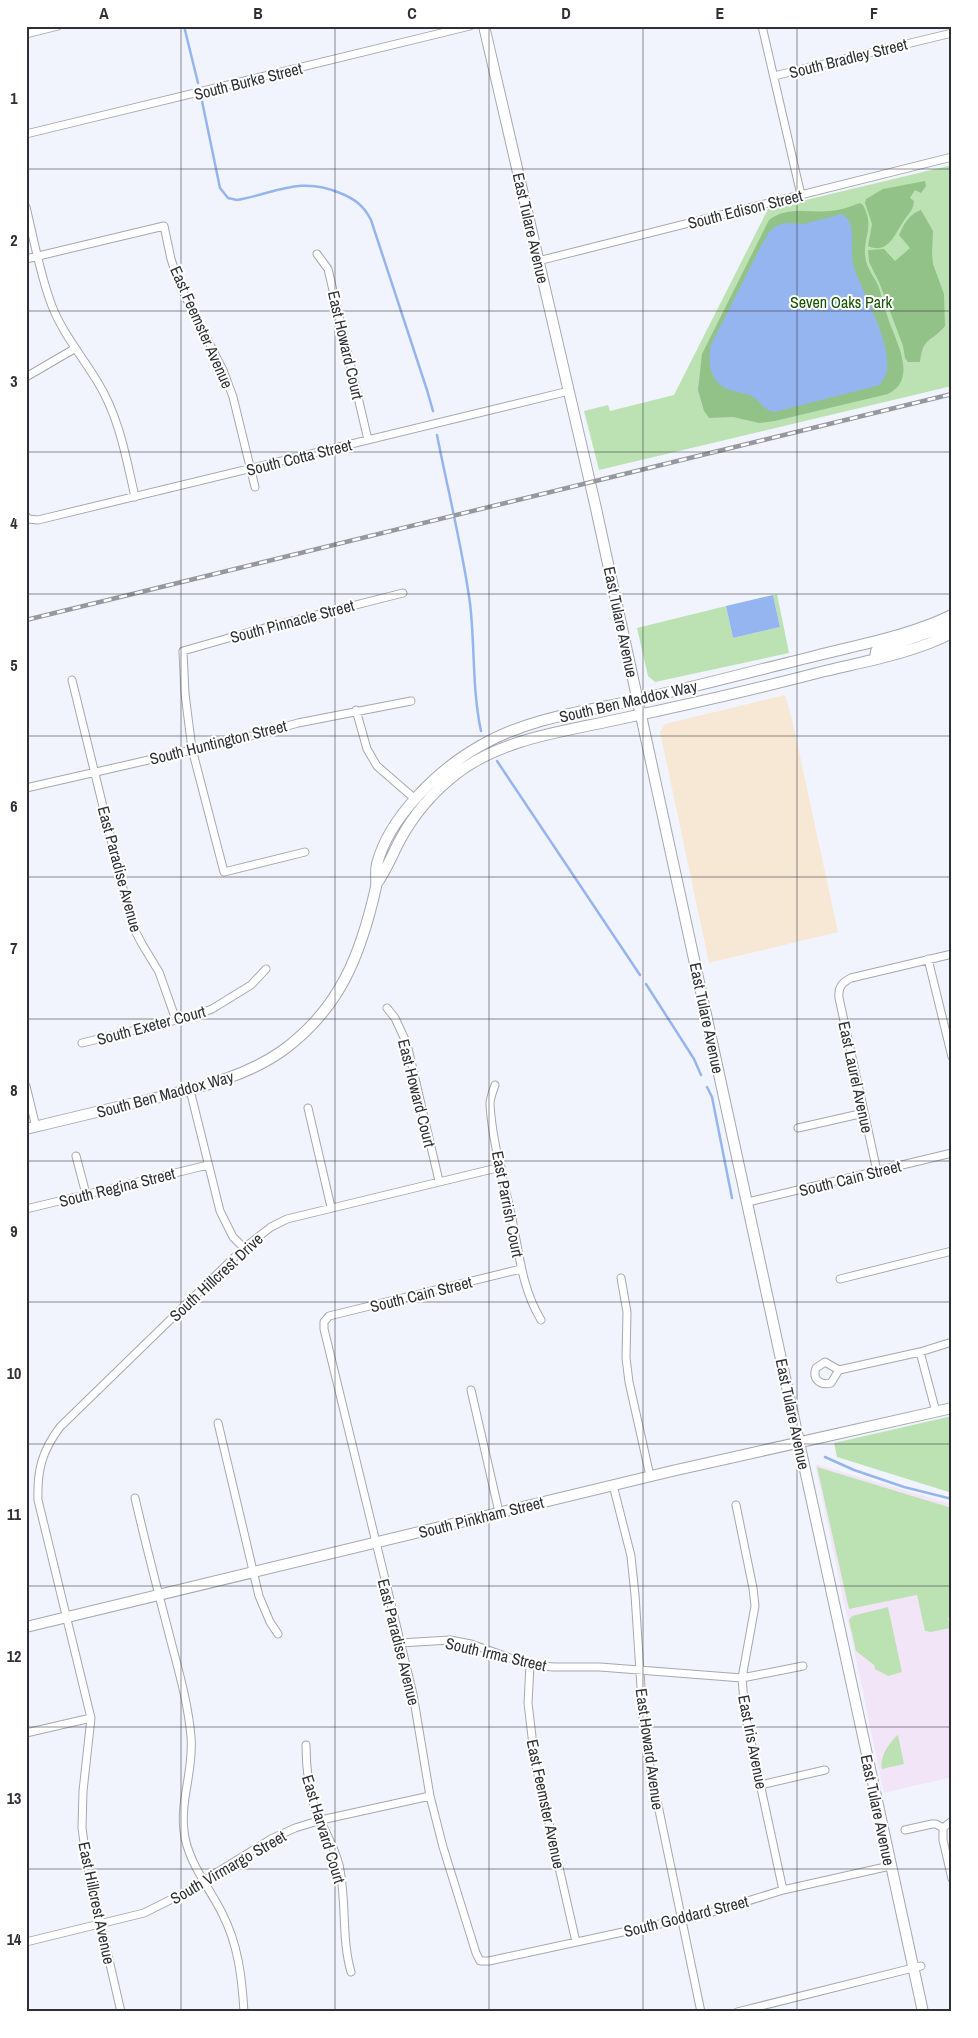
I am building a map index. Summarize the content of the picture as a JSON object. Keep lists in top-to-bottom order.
{
  "streets": {
    "street": [
      "South Bradley Street",
      "South Burke Street",
      "South Edison Street",
      "East Tulare Avenue",
      "East Feemster Avenue",
      "East Howard Court",
      "South Cotta Street",
      "South Pinnacle Street",
      "South Ben Maddox Way",
      "South Huntington Street",
      "East Paradise Avenue",
      "South Exeter Court",
      "East Laurel Avenue",
      "South Cain Street",
      "South Regina Street",
      "East Parrish Court",
      "South Hillcrest Drive",
      "South Pinkham Street",
      "South Irma Street",
      "East Iris Avenue",
      "East Howard Avenue",
      "East Harvard Court",
      "South Virmargo Street",
      "East Hillcrest Avenue",
      "South Goddard Street"
    ]
  },
  "crossings": [
    ["South Edison Street", "East Tulare Avenue"],
    ["East Tulare Avenue", "South Cotta Street"],
    ["East Tulare Avenue", "South Ben Maddox Way"],
    ["East Tulare Avenue", "South Cain Street"],
    ["East Tulare Avenue", "South Pinkham Street"],
    ["East Tulare Avenue", "South Goddard Street"],
    ["East Feemster Avenue", "South Cotta Street"],
    ["East Feemster Avenue", "South Irma Street"],
    ["East Feemster Avenue", "South Goddard Street"],
    ["East Howard Court", "South Cotta Street"],
    ["East Howard Court", "South Hillcrest Drive"],
    ["South Pinnacle Street", "South Huntington Street"],
    ["South Huntington Street", "East Paradise Avenue"],
    ["East Paradise Avenue", "South Exeter Court"],
    ["East Paradise Avenue", "South Cain Street"],
    ["East Paradise Avenue", "South Pinkham Street"],
    ["East Paradise Avenue", "South Irma Street"],
    ["East Paradise Avenue", "South Virmargo Street"],
    ["East Paradise Avenue", "South Goddard Street"],
    ["East Laurel Avenue", "South Cain Street"],
    ["South Cain Street", "East Parrish Court"],
    ["East Parrish Court", "South Hillcrest Drive"],
    ["South Hillcrest Drive", "South Pinkham Street"],
    ["South Hillcrest Drive", "East Hillcrest Avenue"],
    ["South Pinkham Street", "East Howard Avenue"],
    ["South Pinkham Street", "East Hillcrest Avenue"],
    ["South Irma Street", "East Iris Avenue"],
    ["South Irma Street", "East Howard Avenue"],
    ["East Iris Avenue", "South Goddard Street"],
    ["East Howard Avenue", "South Goddard Street"],
    ["East Harvard Court", "South Virmargo Street"],
    ["South Virmargo Street", "East Hillcrest Avenue"]
  ],
  "parks": ["Seven Oaks Park"],
  "grid": {
    "columns": [
      "A",
      "B",
      "C",
      "D",
      "E",
      "F"
    ],
    "rows": [
      "1",
      "2",
      "3",
      "4",
      "5",
      "6",
      "7",
      "8",
      "9",
      "10",
      "11",
      "12",
      "13",
      "14"
    ]
  }
}
